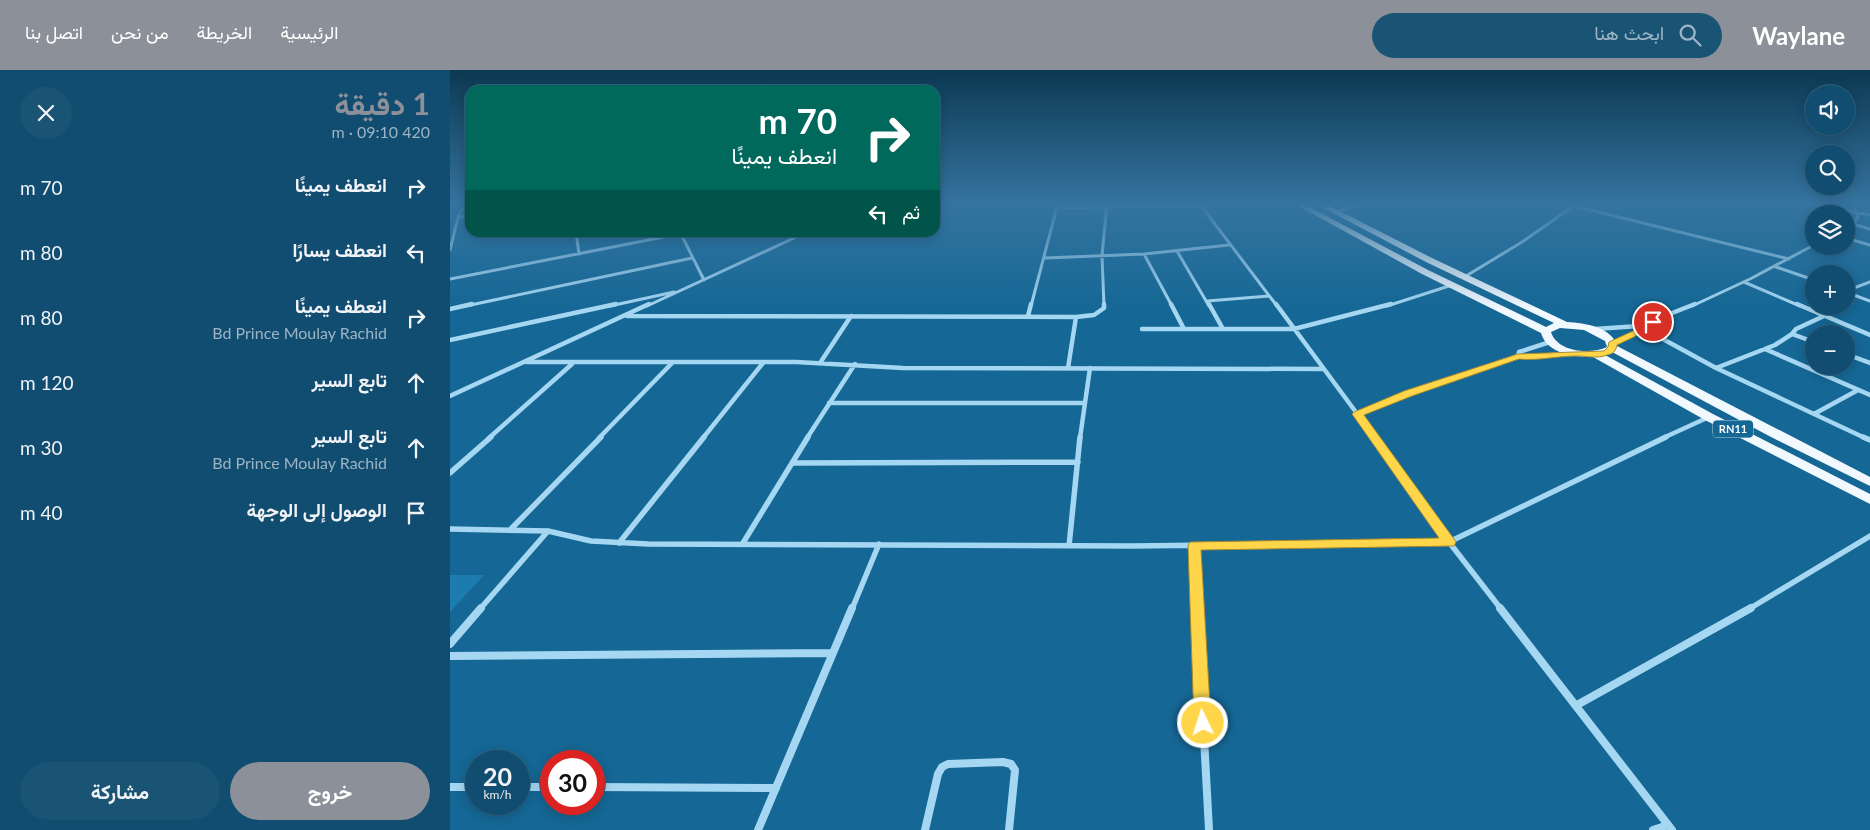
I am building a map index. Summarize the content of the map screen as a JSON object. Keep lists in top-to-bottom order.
{
  "streets": {
    "main road": ["RN11"]
  },
  "page": {
    "header": "Waylane",
    "search": "ابحث هنا",
    "nav": [
      "الرئيسية",
      "الخريطة",
      "من نحن",
      "اتصل بنا"
    ],
    "heading": ["1 دقيقة", "420 m · 09:10"],
    "map_buttons": ["+", "−"],
    "turn": ["70 m", "انعطف يمينًا"],
    "list": [
      {
        "name": "انعطف يمينًا",
        "value": "70 m"
      },
      {
        "name": "انعطف يسارًا",
        "value": "80 m"
      },
      {
        "name": "انعطف يمينًا",
        "note": "Bd Prince Moulay Rachid",
        "value": "80 m"
      },
      {
        "name": "تابع السير",
        "value": "120 m"
      },
      {
        "name": "تابع السير",
        "note": "Bd Prince Moulay Rachid",
        "value": "30 m"
      },
      {
        "name": "الوصول إلى الوجهة",
        "value": "40 m"
      }
    ],
    "then": "ثم",
    "speed": "20 km/h",
    "limit": "30",
    "buttons": ["خروج", "مشاركة"]
  }
}
